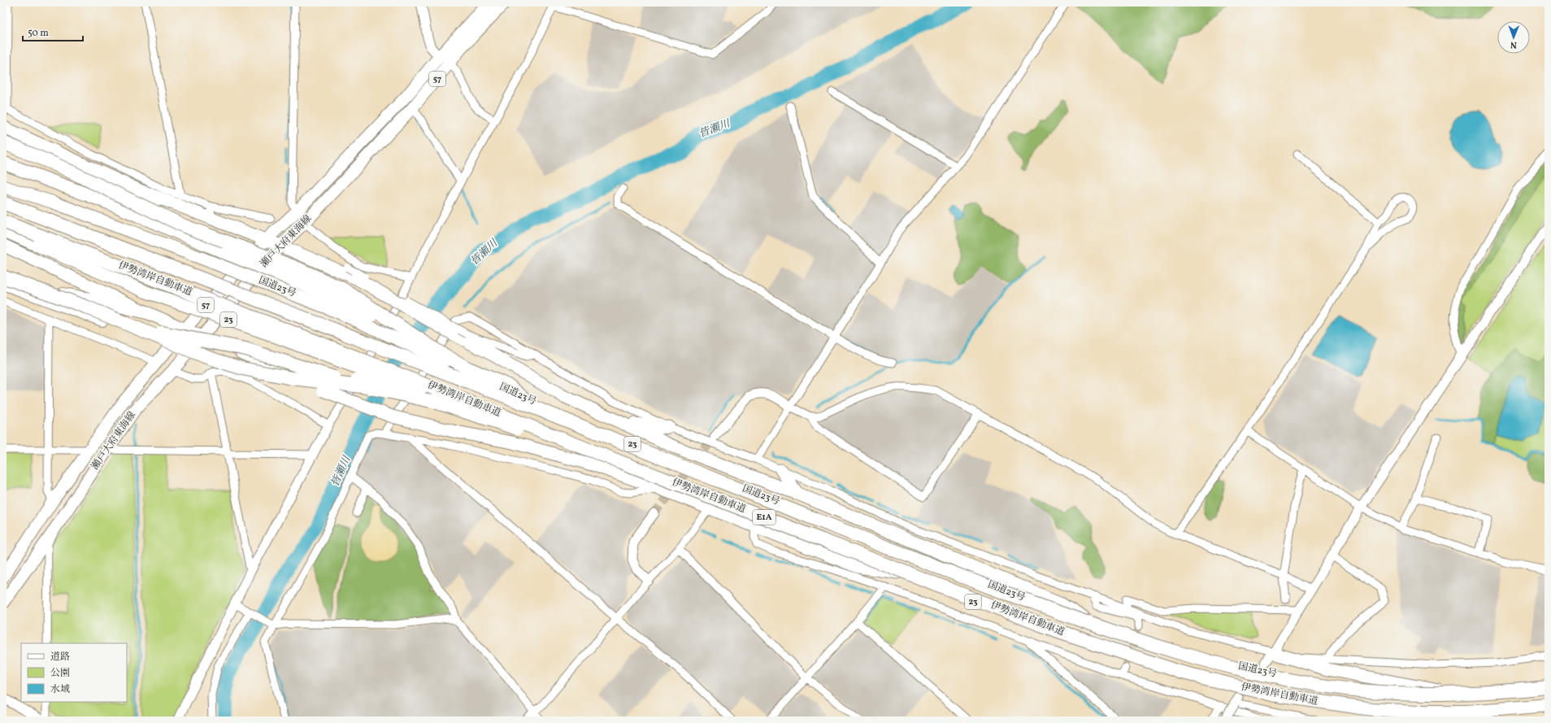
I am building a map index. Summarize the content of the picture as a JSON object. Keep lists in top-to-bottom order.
{
  "streets": {
    "highway": [
      "伊勢湾岸自動車道",
      "国道23号",
      "23",
      "E1A"
    ],
    "main road": ["57", "瀬戸大府東海線"]
  },
  "crossings": [
    ["瀬戸大府東海線", "23"],
    ["伊勢湾岸自動車道", "国道23号"],
    ["伊勢湾岸自動車道", "23"],
    ["国道23号", "23"]
  ],
  "water": ["皆瀬川"],
  "legend": ["道路", "公園", "水域"],
  "scale_bar": "50 m",
  "north": "bottom"
}
